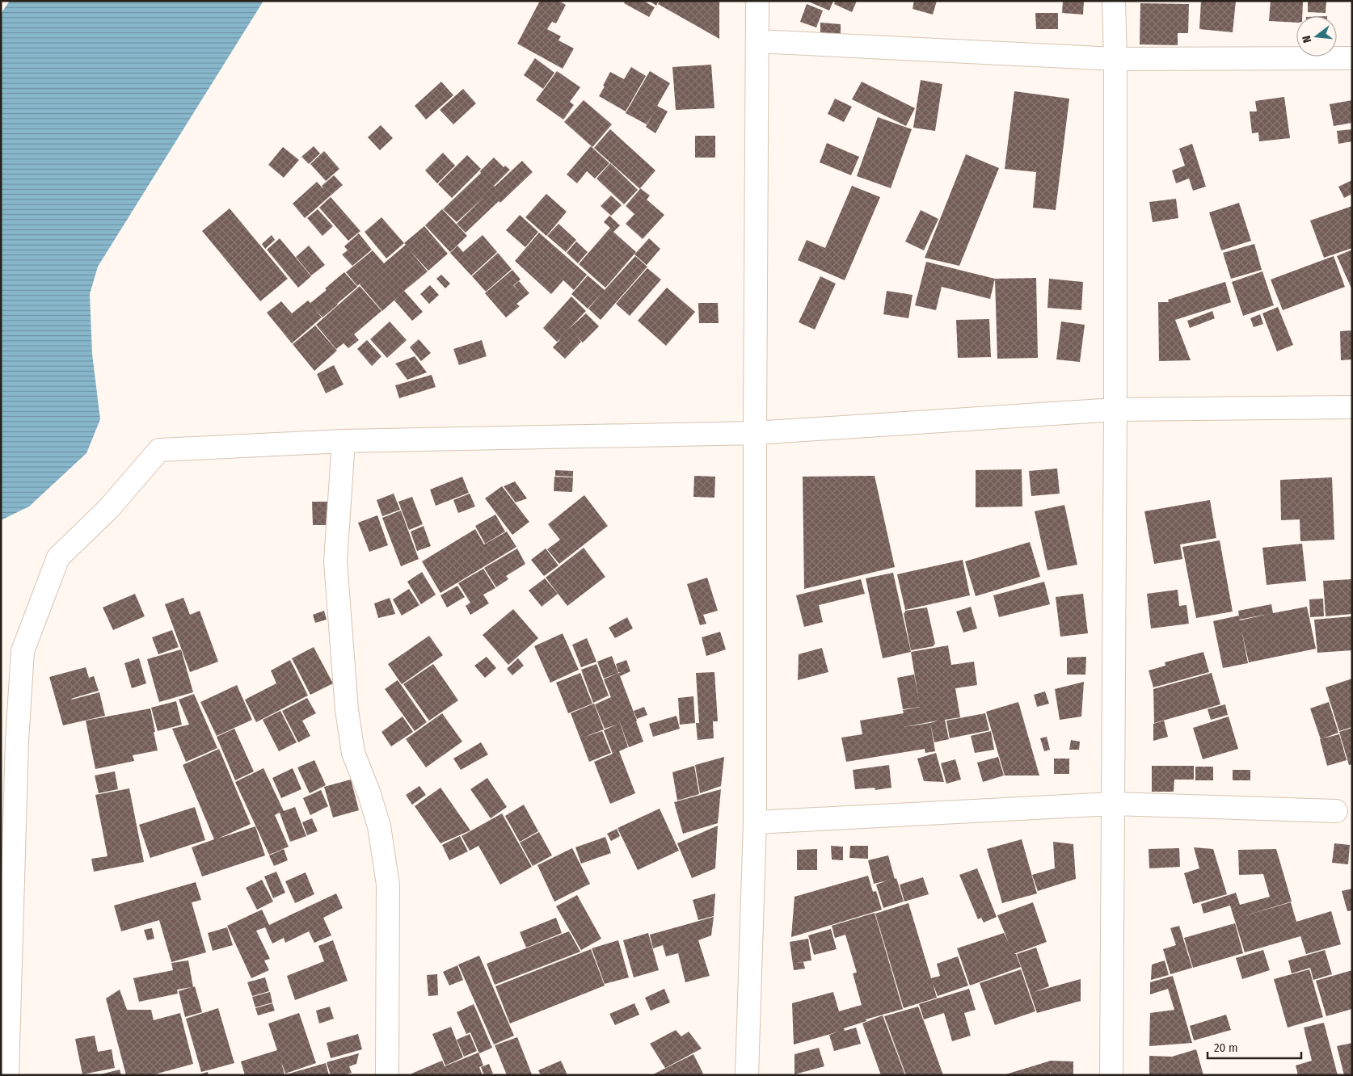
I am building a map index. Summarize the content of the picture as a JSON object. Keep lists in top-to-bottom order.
{
  "scale_bar": "20 m",
  "north": "left"
}
